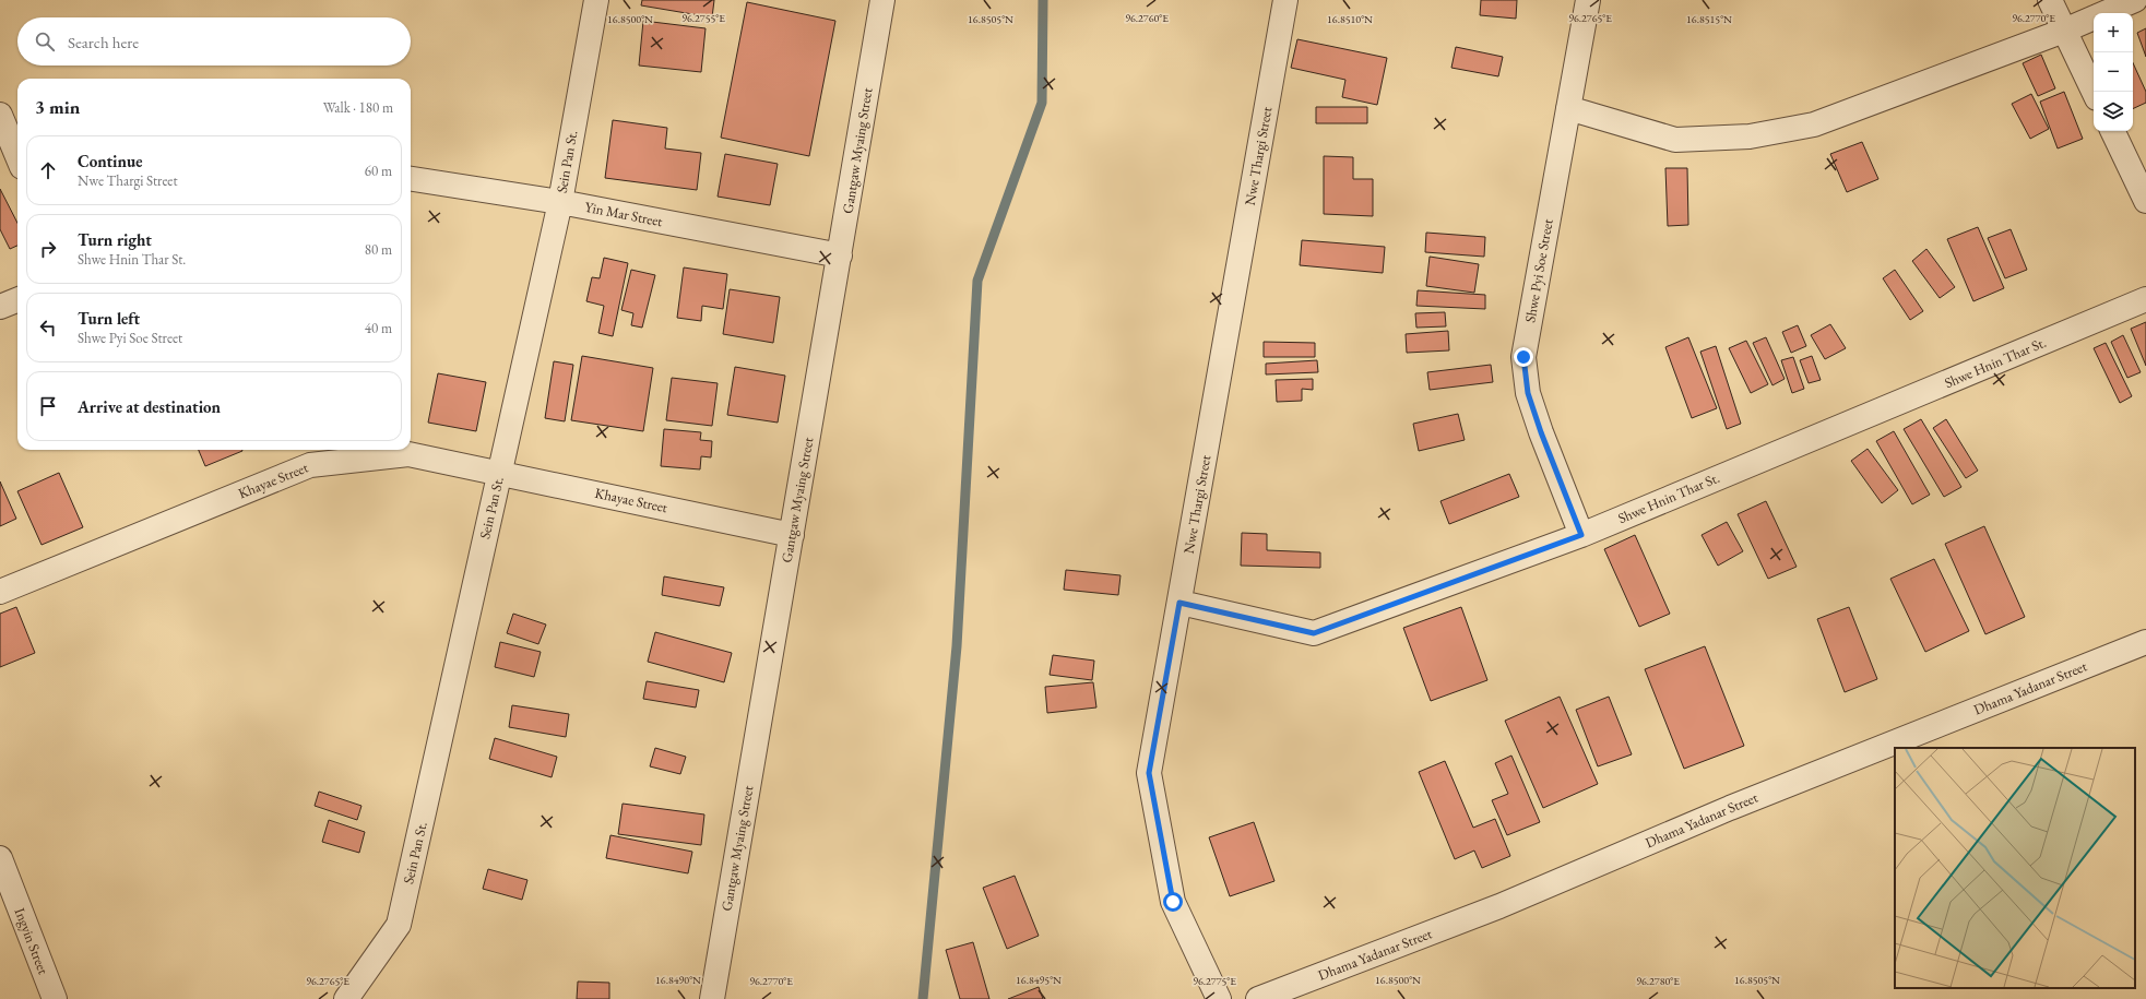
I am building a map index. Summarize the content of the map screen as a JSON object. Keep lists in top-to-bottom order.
{
  "streets": {
    "street": [
      "Gantgaw Myaing Street",
      "Nwe Thargi Street",
      "Sein Pan St.",
      "Yin Mar Street",
      "Shwe Pyi Soe Street",
      "Shwe Hnin Thar St.",
      "Khayae Street",
      "Dhama Yadanar Street",
      "Ingyin Street"
    ]
  },
  "crossings": [
    ["Gantgaw Myaing Street", "Yin Mar Street"],
    ["Gantgaw Myaing Street", "Khayae Street"],
    ["Nwe Thargi Street", "Shwe Hnin Thar St."],
    ["Sein Pan St.", "Yin Mar Street"],
    ["Sein Pan St.", "Khayae Street"],
    ["Shwe Pyi Soe Street", "Shwe Hnin Thar St."]
  ],
  "page": {
    "map_buttons": ["+", "−"],
    "search": "Search here",
    "heading": ["3 min", "Walk · 180 m"],
    "list": [
      ["Continue", "Nwe Thargi Street", "60 m"],
      ["Turn right", "Shwe Hnin Thar St.", "80 m"],
      ["Turn left", "Shwe Pyi Soe Street", "40 m"],
      "Arrive at destination"
    ]
  },
  "coordinates": [
    "96.2755°E",
    "96.2760°E",
    "96.2765°E",
    "96.2770°E",
    "16.8515°N",
    "16.8500°N",
    "16.8505°N",
    "16.8510°N",
    "16.8490°N",
    "16.8495°N",
    "96.2775°E",
    "96.2780°E"
  ]
}
